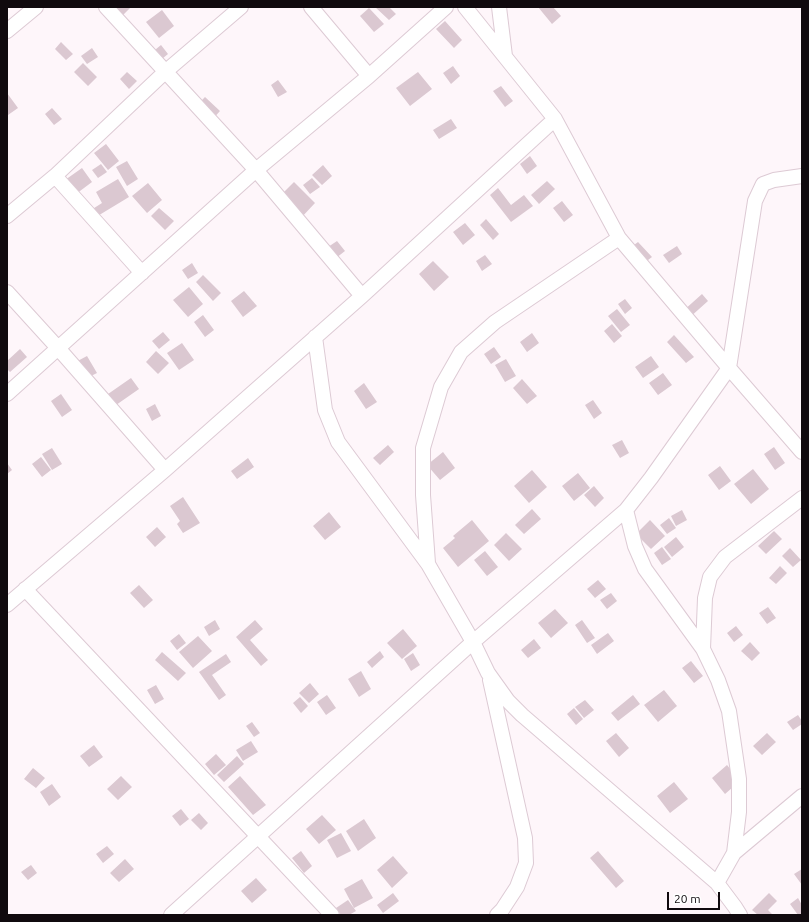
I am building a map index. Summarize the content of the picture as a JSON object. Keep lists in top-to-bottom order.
{
  "scale_bar": "20 m"
}
